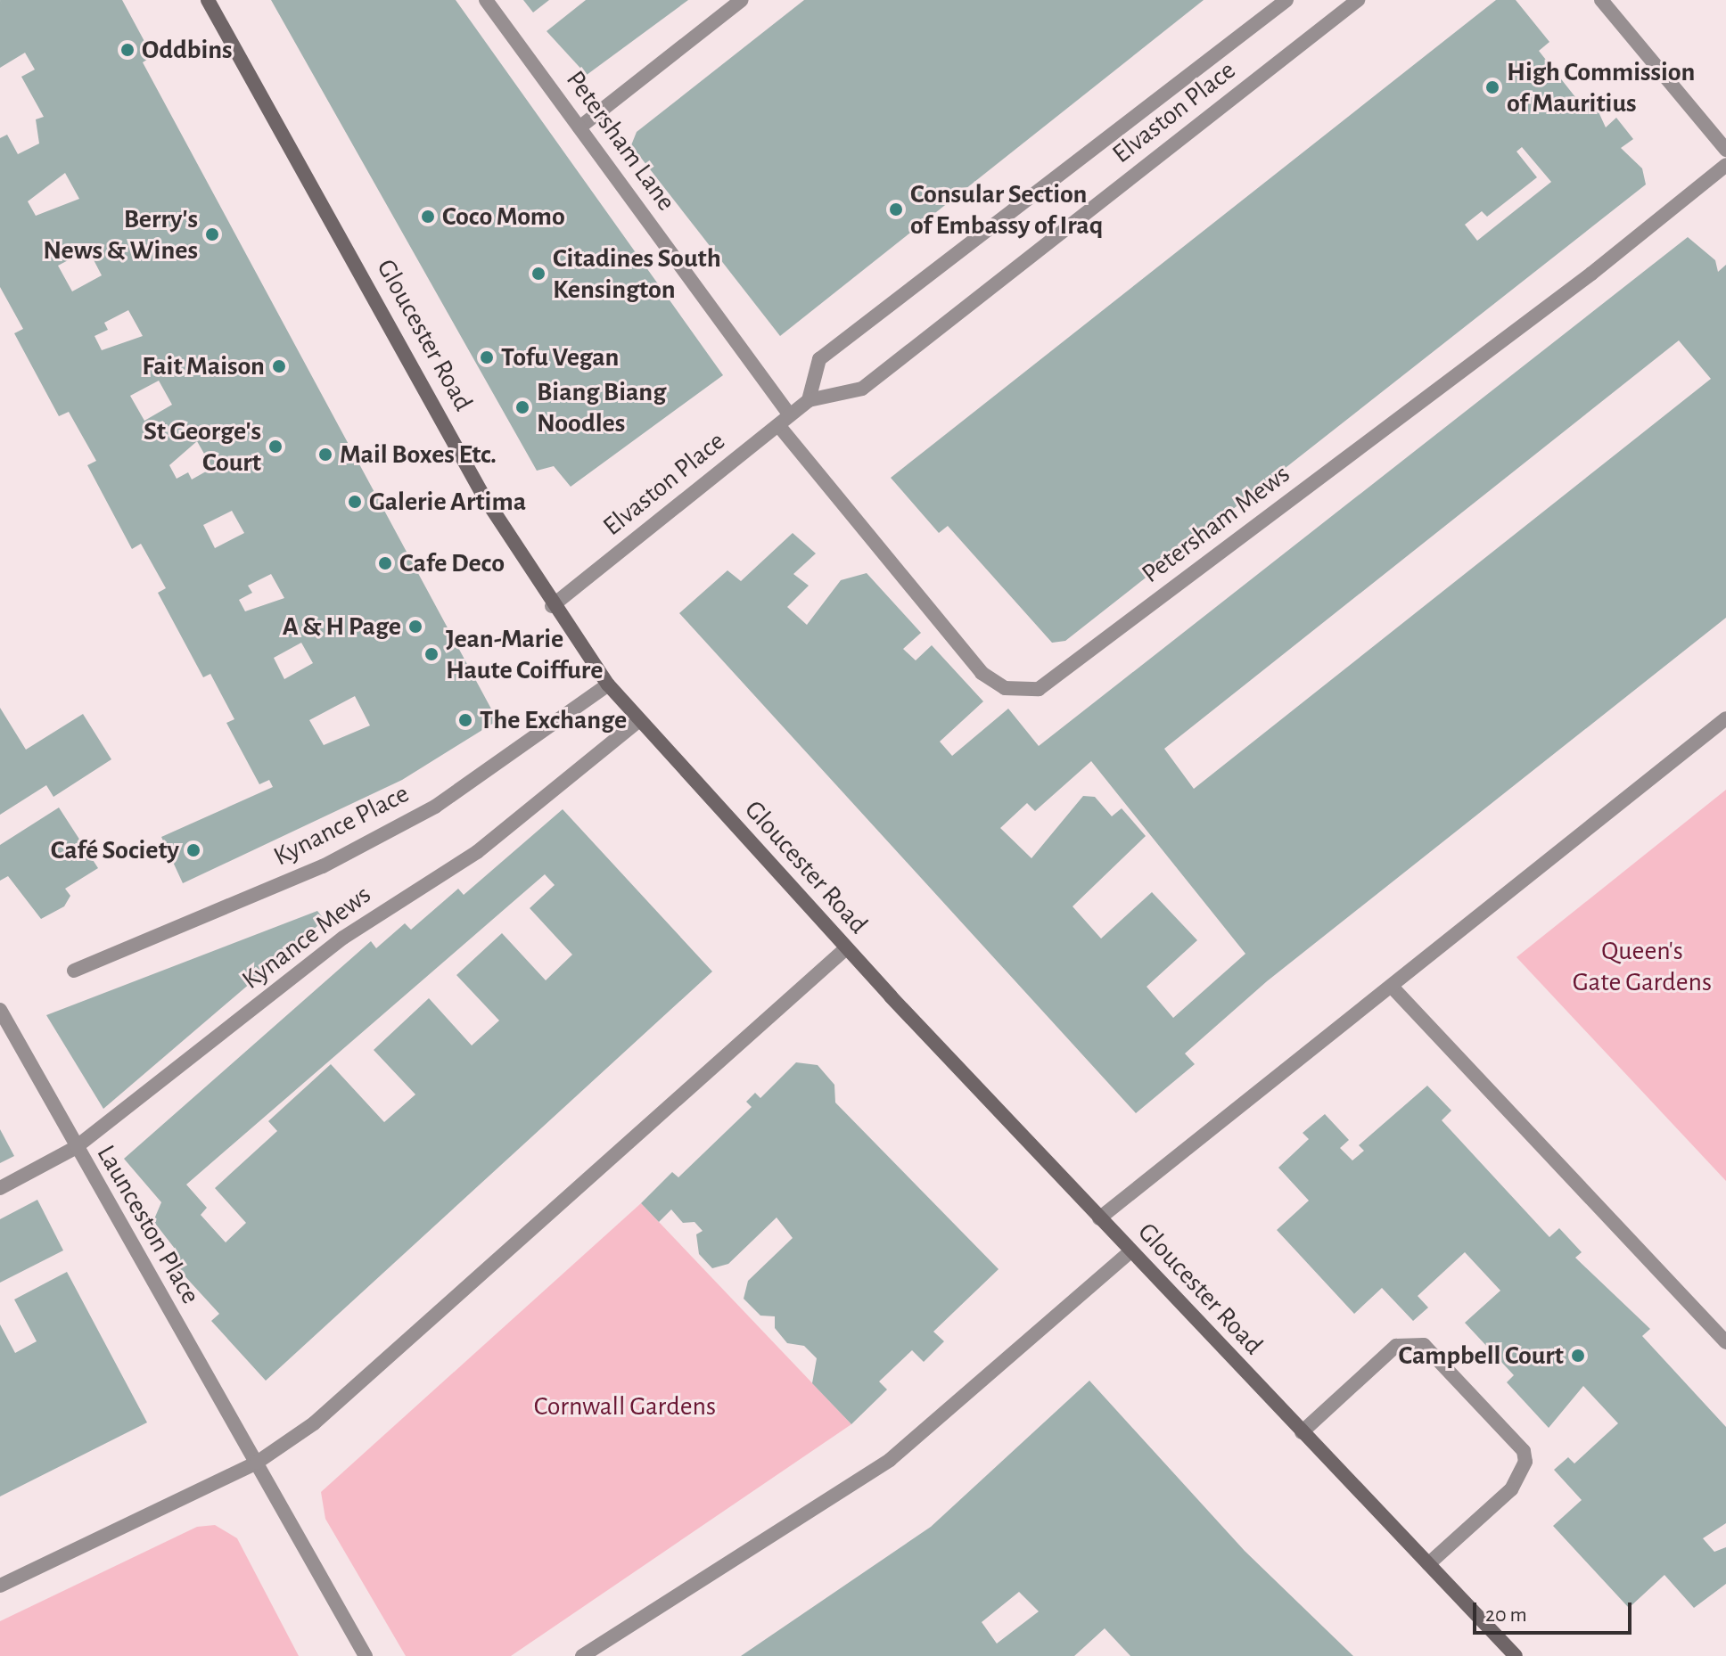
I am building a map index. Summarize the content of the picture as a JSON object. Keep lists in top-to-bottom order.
{
  "streets": {
    "main road": ["Gloucester Road"],
    "street": [
      "Elvaston Place",
      "Petersham Lane",
      "Petersham Mews",
      "Kynance Place",
      "Kynance Mews",
      "Launceston Place"
    ]
  },
  "crossings": [
    ["Elvaston Place", "Petersham Lane"],
    ["Elvaston Place", "Gloucester Road"],
    ["Elvaston Place", "Petersham Mews"],
    ["Gloucester Road", "Kynance Place"],
    ["Gloucester Road", "Kynance Mews"],
    ["Kynance Mews", "Launceston Place"]
  ],
  "parks": ["Queen's Gate Gardens", "Cornwall Gardens"],
  "places": [
    "Oddbins",
    "High Commission of Mauritius",
    "Consular Section of Embassy of Iraq",
    "Coco Momo",
    "Berry's News & Wines",
    "Citadines South Kensington",
    "Tofu Vegan",
    "Fait Maison",
    "Biang Biang Noodles",
    "St George's Court",
    "Mail Boxes Etc.",
    "Galerie Artima",
    "Cafe Deco",
    "A & H Page",
    "Jean-Marie Haute Coiffure",
    "The Exchange",
    "Café Society",
    "Campbell Court"
  ],
  "scale_bar": "20 m"
}
